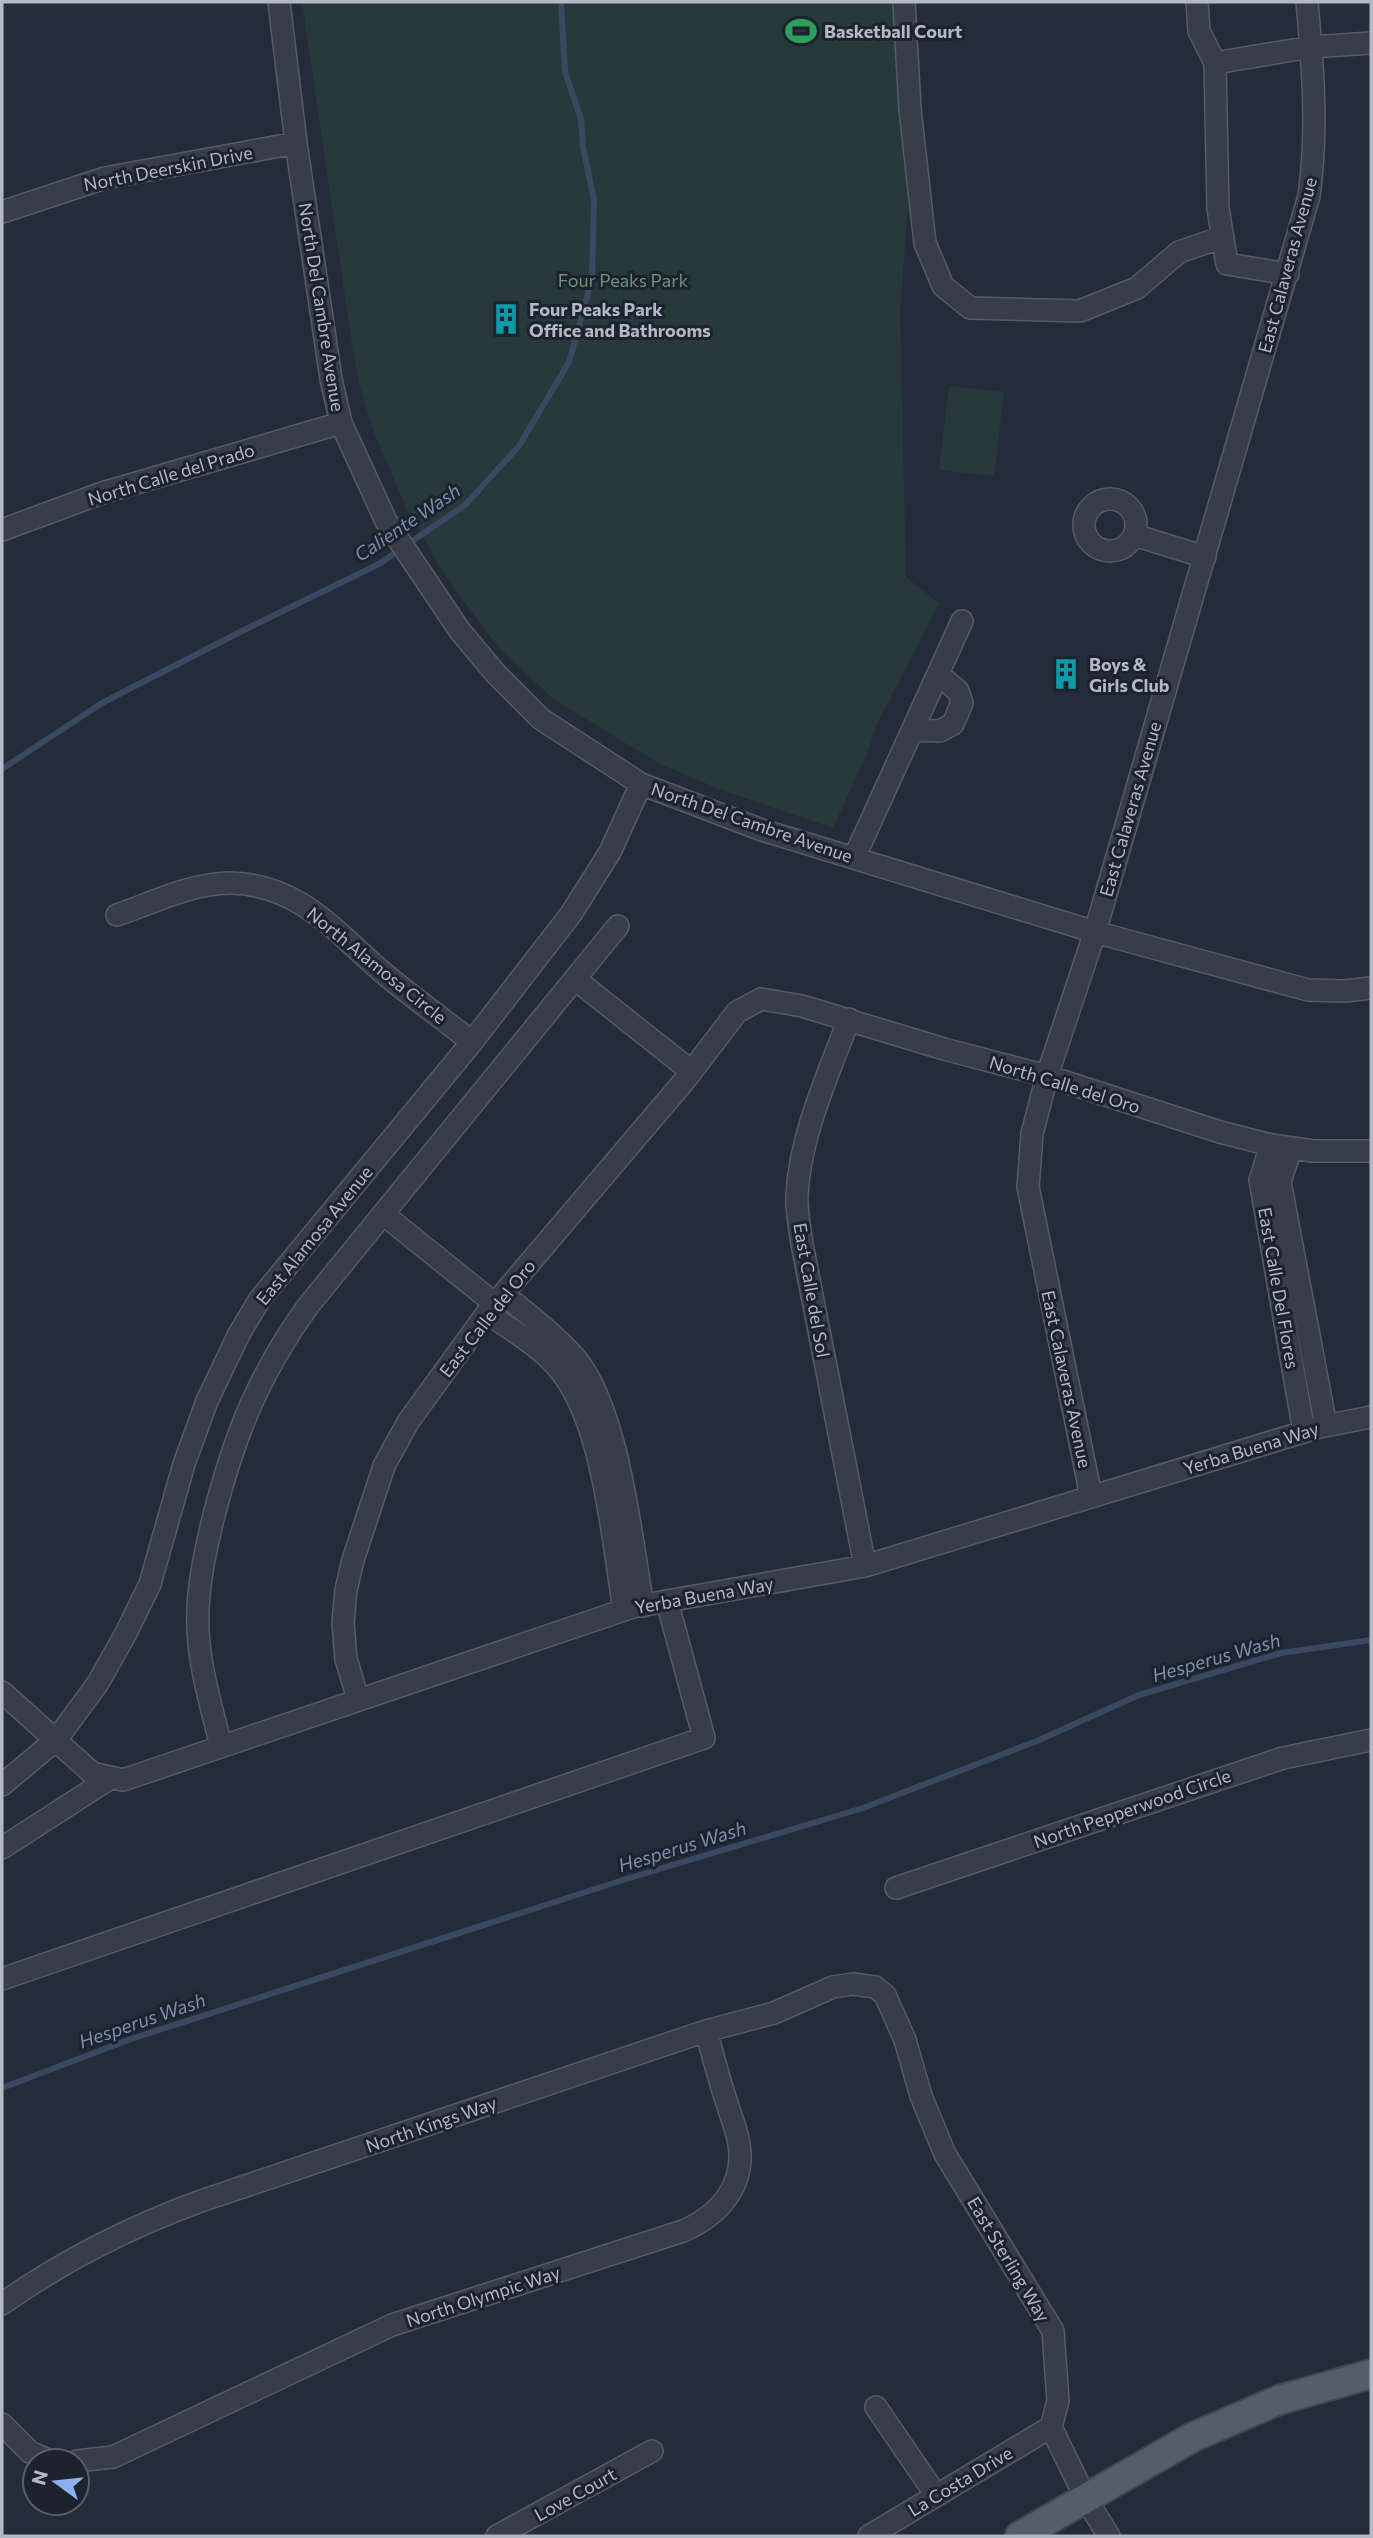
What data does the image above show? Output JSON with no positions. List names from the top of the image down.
{
  "streets": {
    "street": [
      "North Deerskin Drive",
      "East Calaveras Avenue",
      "North Del Cambre Avenue",
      "North Calle del Prado",
      "North Alamosa Circle",
      "North Calle del Oro",
      "East Alamosa Avenue",
      "East Calle Del Flores",
      "East Calle del Sol",
      "East Calle del Oro",
      "Yerba Buena Way",
      "North Pepperwood Circle",
      "North Kings Way",
      "East Sterling Way",
      "North Olympic Way",
      "La Costa Drive",
      "Love Court"
    ]
  },
  "crossings": [
    ["North Deerskin Drive", "North Del Cambre Avenue"],
    ["East Calaveras Avenue", "North Del Cambre Avenue"],
    ["East Calaveras Avenue", "North Calle del Oro"],
    ["East Calaveras Avenue", "Yerba Buena Way"],
    ["North Del Cambre Avenue", "North Calle del Prado"],
    ["North Del Cambre Avenue", "East Alamosa Avenue"],
    ["North Alamosa Circle", "East Alamosa Avenue"],
    ["North Calle del Oro", "East Calle Del Flores"],
    ["North Calle del Oro", "East Calle del Sol"],
    ["North Calle del Oro", "East Calle del Oro"],
    ["East Calle Del Flores", "Yerba Buena Way"],
    ["East Calle del Sol", "Yerba Buena Way"],
    ["East Calle del Oro", "Yerba Buena Way"],
    ["North Kings Way", "East Sterling Way"],
    ["North Kings Way", "North Olympic Way"],
    ["East Sterling Way", "La Costa Drive"]
  ],
  "water": ["Caliente Wash", "Hesperus Wash"],
  "parks": ["Four Peaks Park"],
  "places": {
    "sports": ["Basketball Court"],
    "building": ["Four Peaks Park Office and Bathrooms", "Boys & Girls Club"]
  },
  "north": "left"
}
